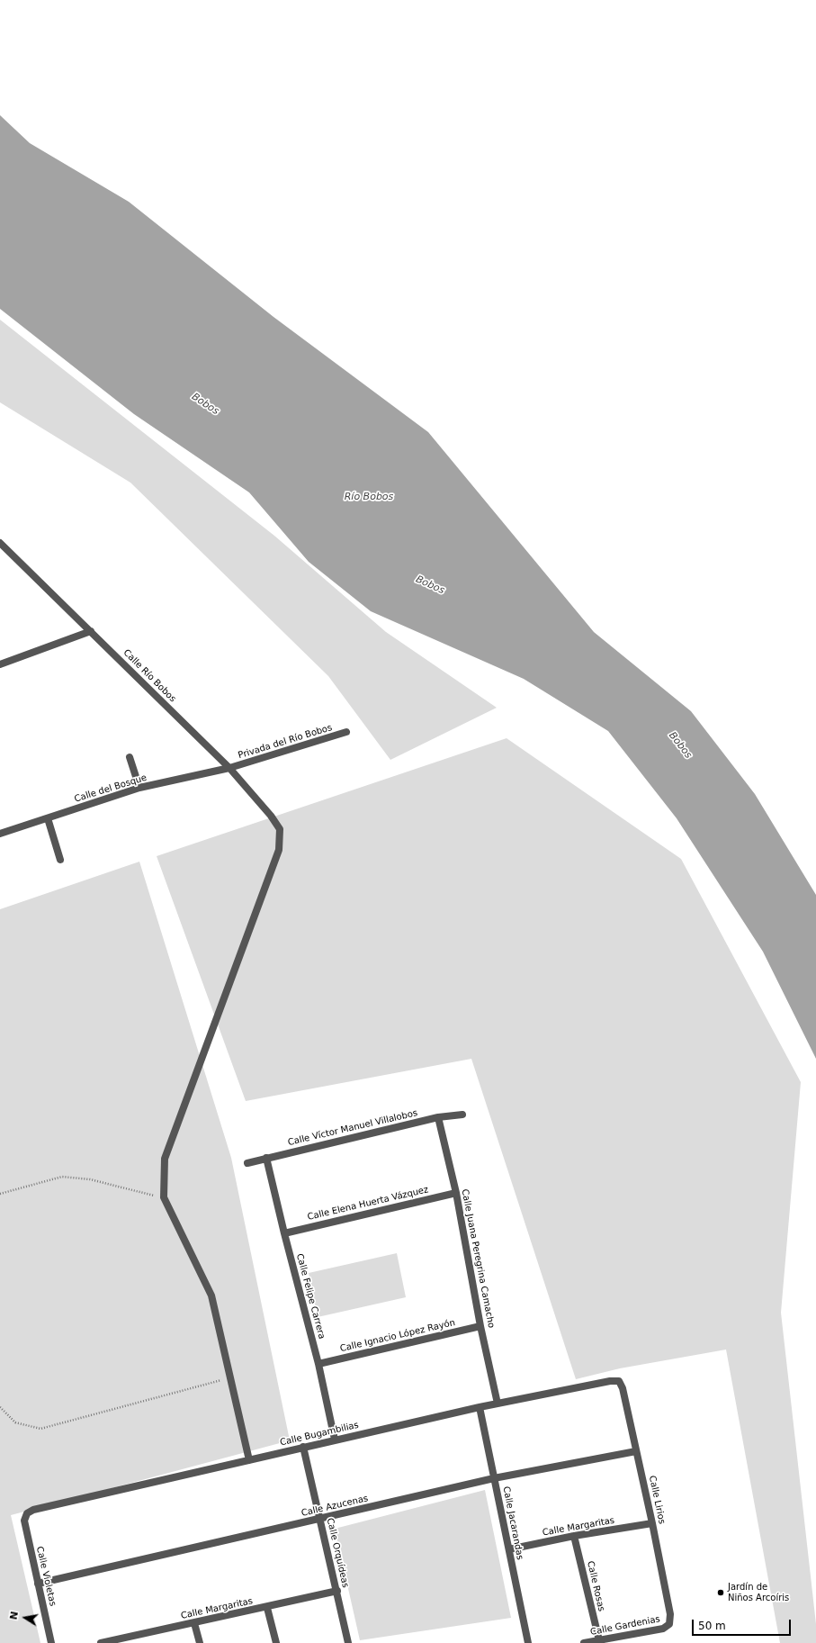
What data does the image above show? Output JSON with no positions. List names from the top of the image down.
{
  "streets": {
    "street": [
      "Calle Río Bobos",
      "Privada del Río Bobos",
      "Calle del Bosque",
      "Calle Víctor Manuel Villalobos",
      "Calle Elena Huerta Vázquez",
      "Calle Juana Peregrina Camacho",
      "Calle Felipe Carrera",
      "Calle Ignacio López Rayón",
      "Calle Bugambilias",
      "Calle Lirios",
      "Calle Azucenas",
      "Calle Jacarandas",
      "Calle Margaritas",
      "Calle Orquídeas",
      "Calle Violetas",
      "Calle Rosas",
      "Calle Gardenias"
    ]
  },
  "crossings": [
    ["Calle Río Bobos", "Privada del Río Bobos"],
    ["Calle Río Bobos", "Calle del Bosque"],
    ["Privada del Río Bobos", "Calle del Bosque"],
    ["Calle Víctor Manuel Villalobos", "Calle Juana Peregrina Camacho"],
    ["Calle Víctor Manuel Villalobos", "Calle Felipe Carrera"],
    ["Calle Elena Huerta Vázquez", "Calle Juana Peregrina Camacho"],
    ["Calle Elena Huerta Vázquez", "Calle Felipe Carrera"],
    ["Calle Juana Peregrina Camacho", "Calle Ignacio López Rayón"],
    ["Calle Juana Peregrina Camacho", "Calle Bugambilias"],
    ["Calle Felipe Carrera", "Calle Ignacio López Rayón"],
    ["Calle Felipe Carrera", "Calle Bugambilias"],
    ["Calle Bugambilias", "Calle Lirios"],
    ["Calle Bugambilias", "Calle Jacarandas"],
    ["Calle Bugambilias", "Calle Orquídeas"],
    ["Calle Bugambilias", "Calle Violetas"],
    ["Calle Lirios", "Calle Azucenas"],
    ["Calle Lirios", "Calle Margaritas"],
    ["Calle Lirios", "Calle Gardenias"],
    ["Calle Azucenas", "Calle Jacarandas"],
    ["Calle Azucenas", "Calle Orquídeas"],
    ["Calle Azucenas", "Calle Violetas"],
    ["Calle Jacarandas", "Calle Margaritas"],
    ["Calle Margaritas", "Calle Orquídeas"],
    ["Calle Margaritas", "Calle Rosas"],
    ["Calle Rosas", "Calle Gardenias"]
  ],
  "water": ["Bobos", "Río Bobos"],
  "places": ["Jardín de Niños Arcoíris"],
  "scale_bar": "50 m",
  "north": "left"
}
